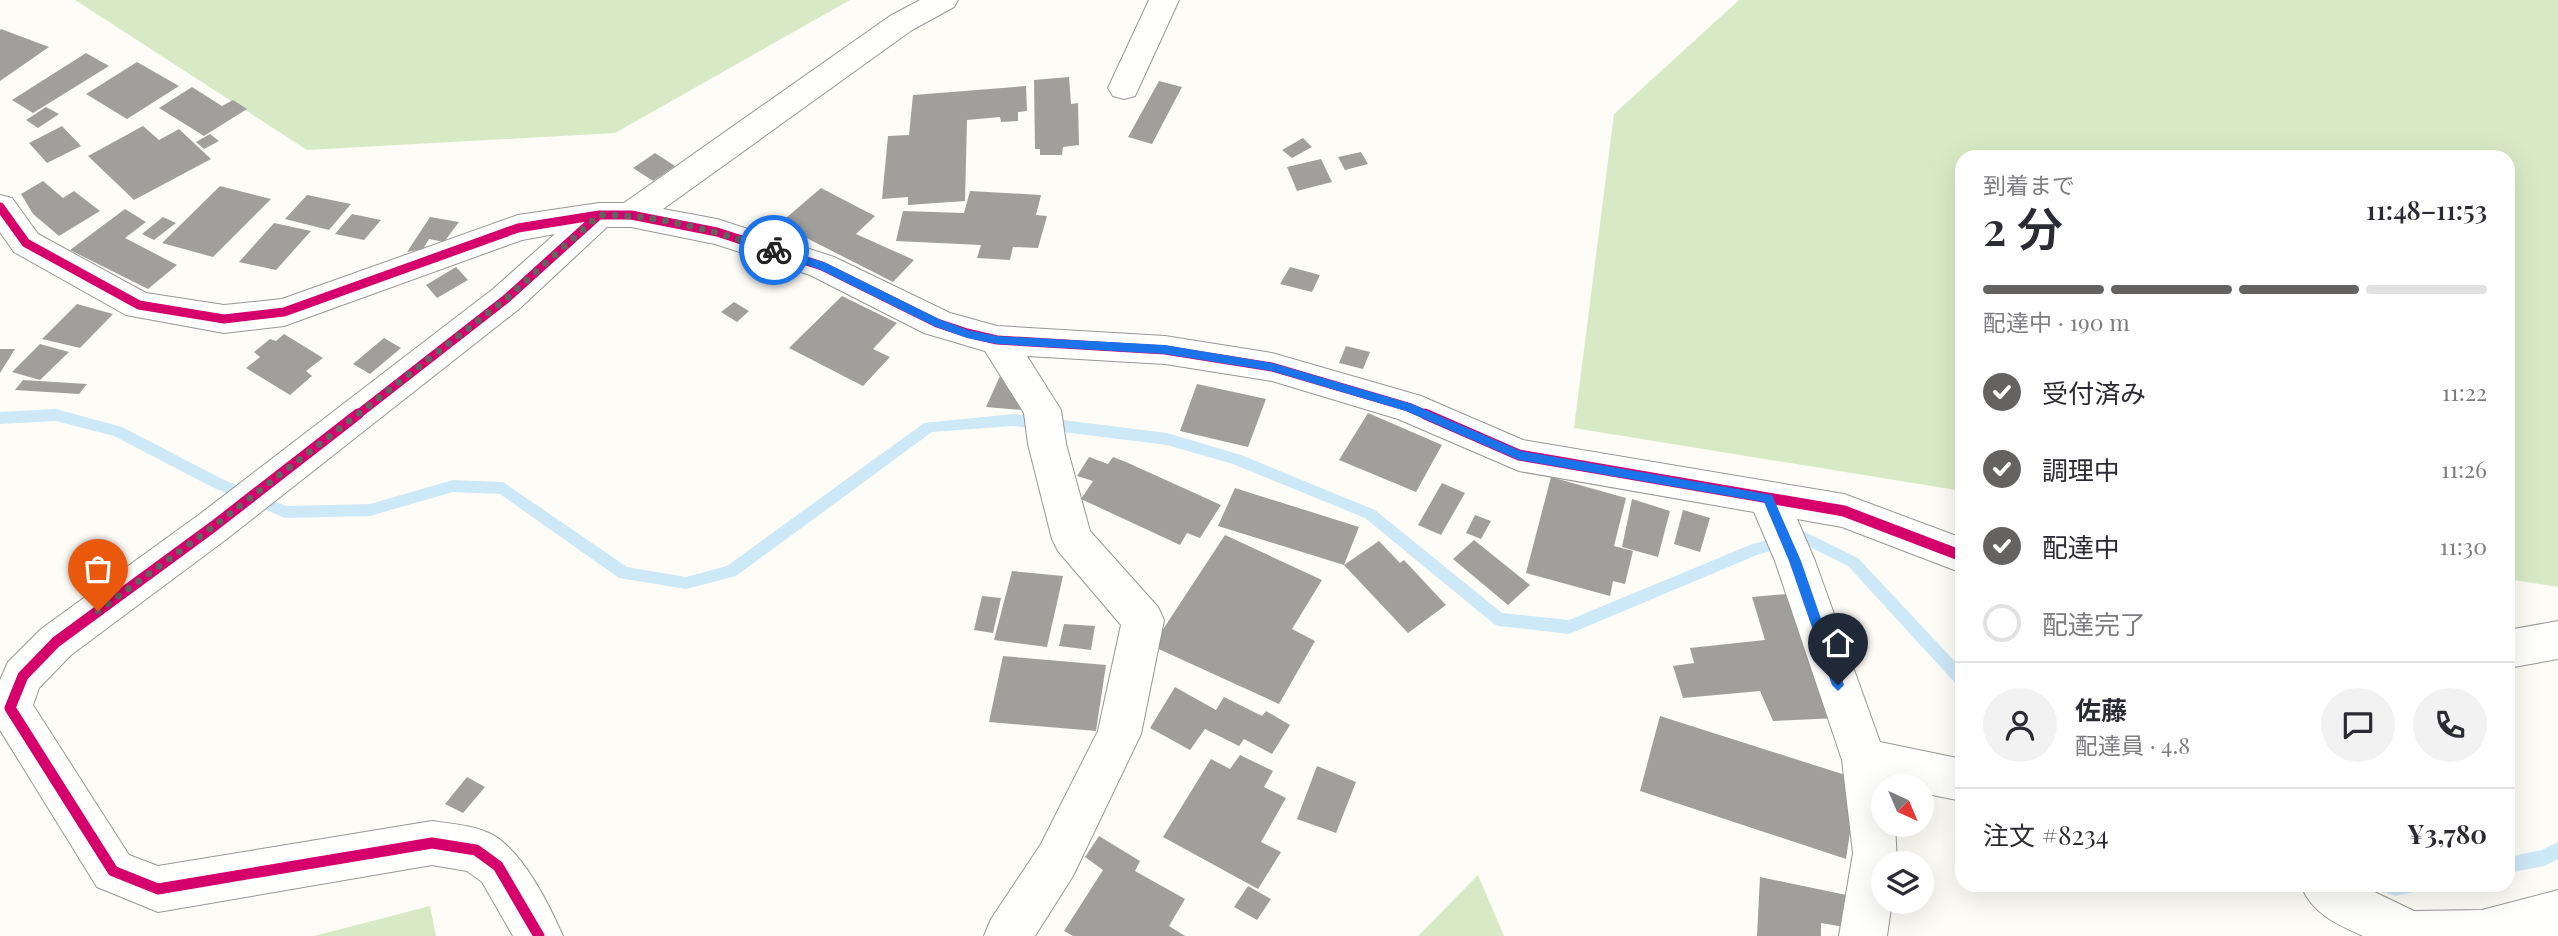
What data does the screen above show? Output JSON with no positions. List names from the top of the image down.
{
  "north": "bottom right",
  "page": {
    "heading": ["2 分", "到着まで", "11:48–11:53"],
    "panel": [
      "佐藤",
      "配達員 · 4.8",
      "注文 #8234",
      "¥3,780"
    ],
    "bar": "配達中 · 190 m",
    "list": [
      ["受付済み", "11:22"],
      ["調理中", "11:26"],
      ["配達中", "11:30"],
      "配達完了"
    ]
  }
}
